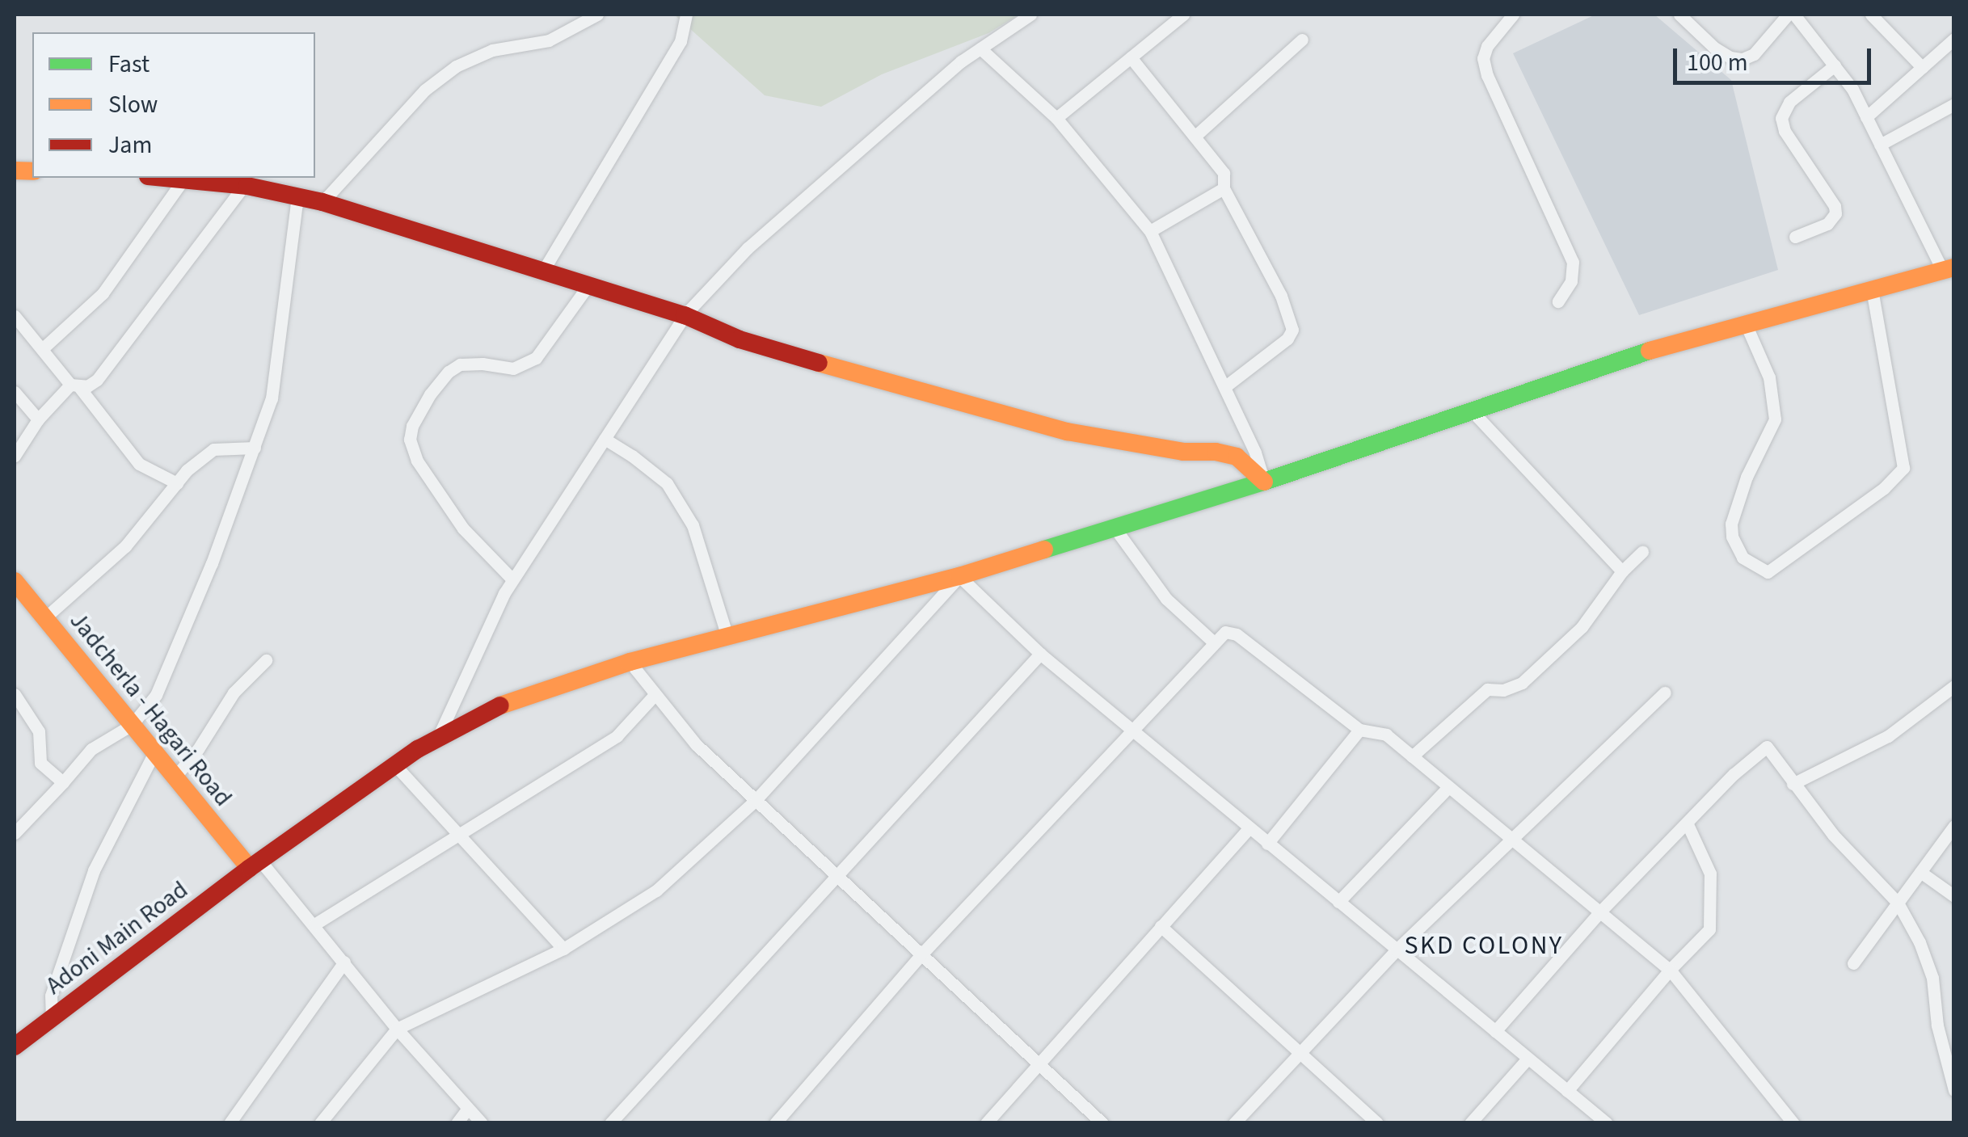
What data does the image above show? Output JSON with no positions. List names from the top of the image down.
{
  "streets": {
    "main road": ["Jadcherla - Hagari Road", "Adoni Main Road"]
  },
  "crossings": [
    ["Jadcherla - Hagari Road", "Adoni Main Road"]
  ],
  "districts": ["SKD COLONY"],
  "legend": ["Fast", "Slow", "Jam"],
  "scale_bar": "100 m"
}
